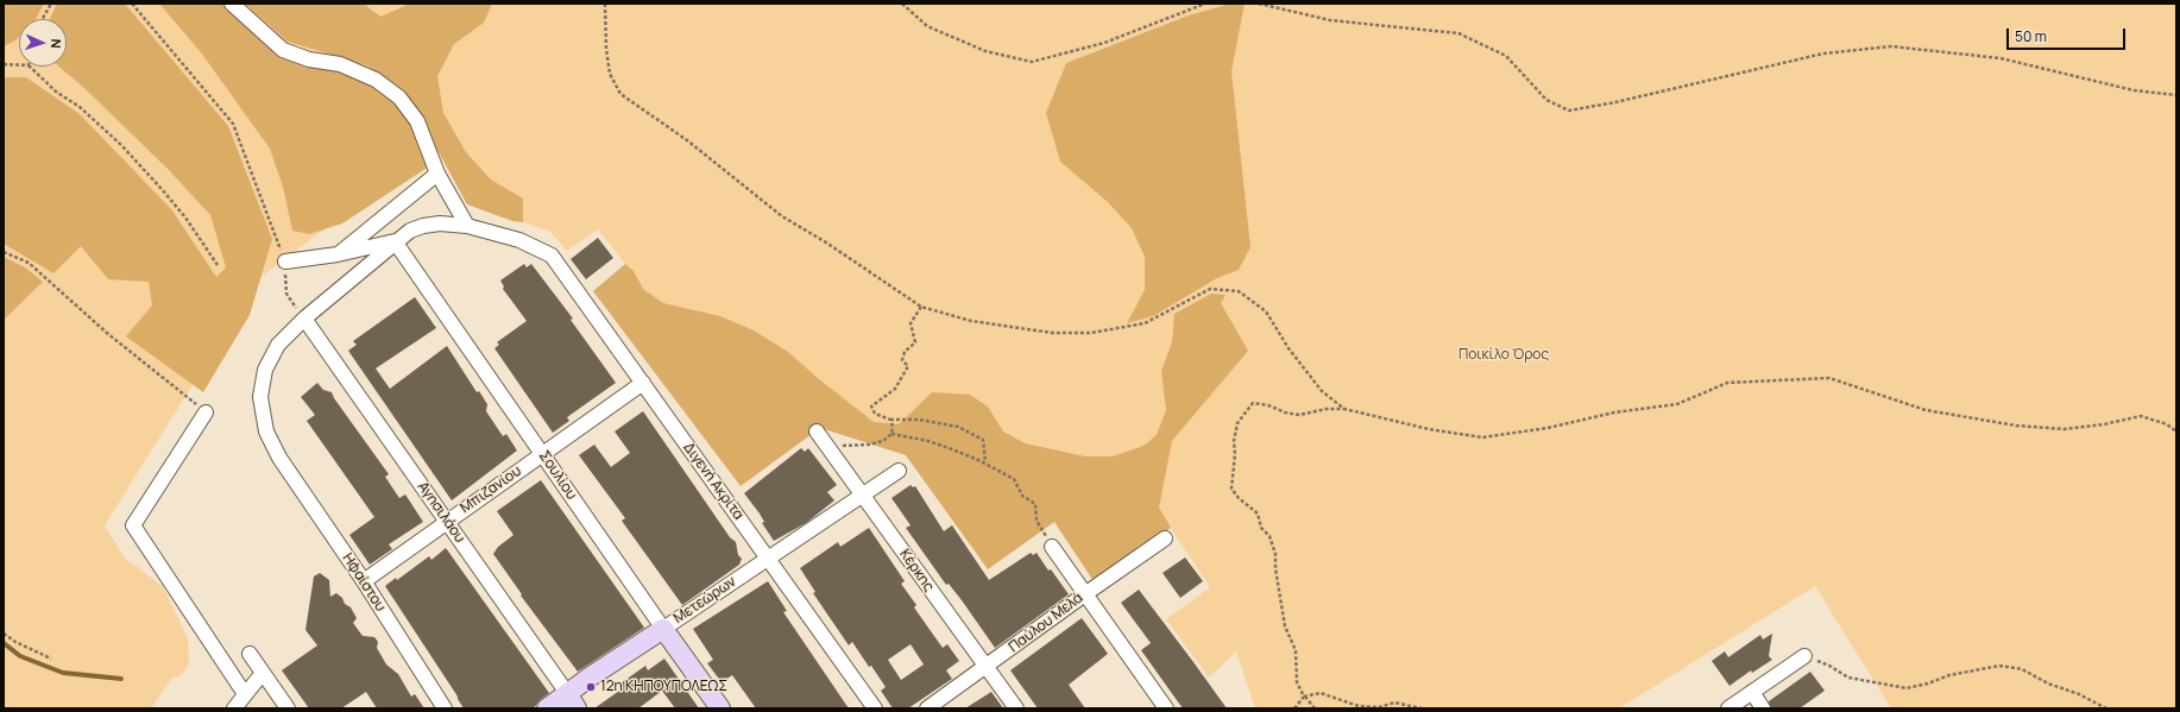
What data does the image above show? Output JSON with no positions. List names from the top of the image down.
{
  "streets": {
    "street": [
      "Σουλίου",
      "Διγενή Ακρίτα",
      "Μπιζανίου",
      "Αγησιλάου",
      "Κέρκης",
      "Ηφαίστου",
      "Μετεώρων",
      "Παύλου Μελά"
    ]
  },
  "crossings": [
    ["Σουλίου", "Μπιζανίου"],
    ["Σουλίου", "Ηφαίστου"],
    ["Σουλίου", "Μετεώρων"],
    ["Διγενή Ακρίτα", "Μπιζανίου"],
    ["Διγενή Ακρίτα", "Μετεώρων"],
    ["Μπιζανίου", "Αγησιλάου"],
    ["Μπιζανίου", "Ηφαίστου"],
    ["Αγησιλάου", "Ηφαίστου"],
    ["Αγησιλάου", "Μετεώρων"],
    ["Κέρκης", "Μετεώρων"],
    ["Κέρκης", "Παύλου Μελά"]
  ],
  "parks": ["Ποικίλο Όρος"],
  "places": ["12η ΚΗΠΟΥΠΟΛΕΩΣ"],
  "scale_bar": "50 m",
  "north": "right"
}
